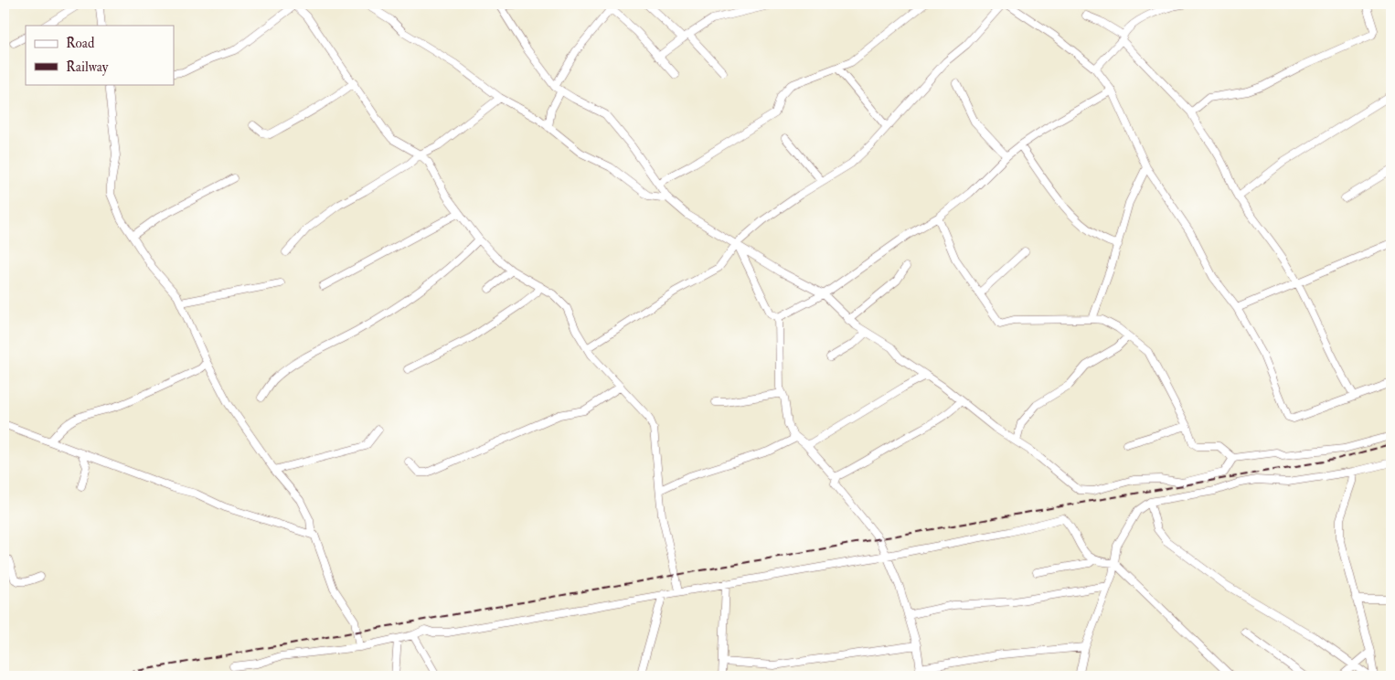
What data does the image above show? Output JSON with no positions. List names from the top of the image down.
{
  "legend": ["Road", "Railway"]
}
